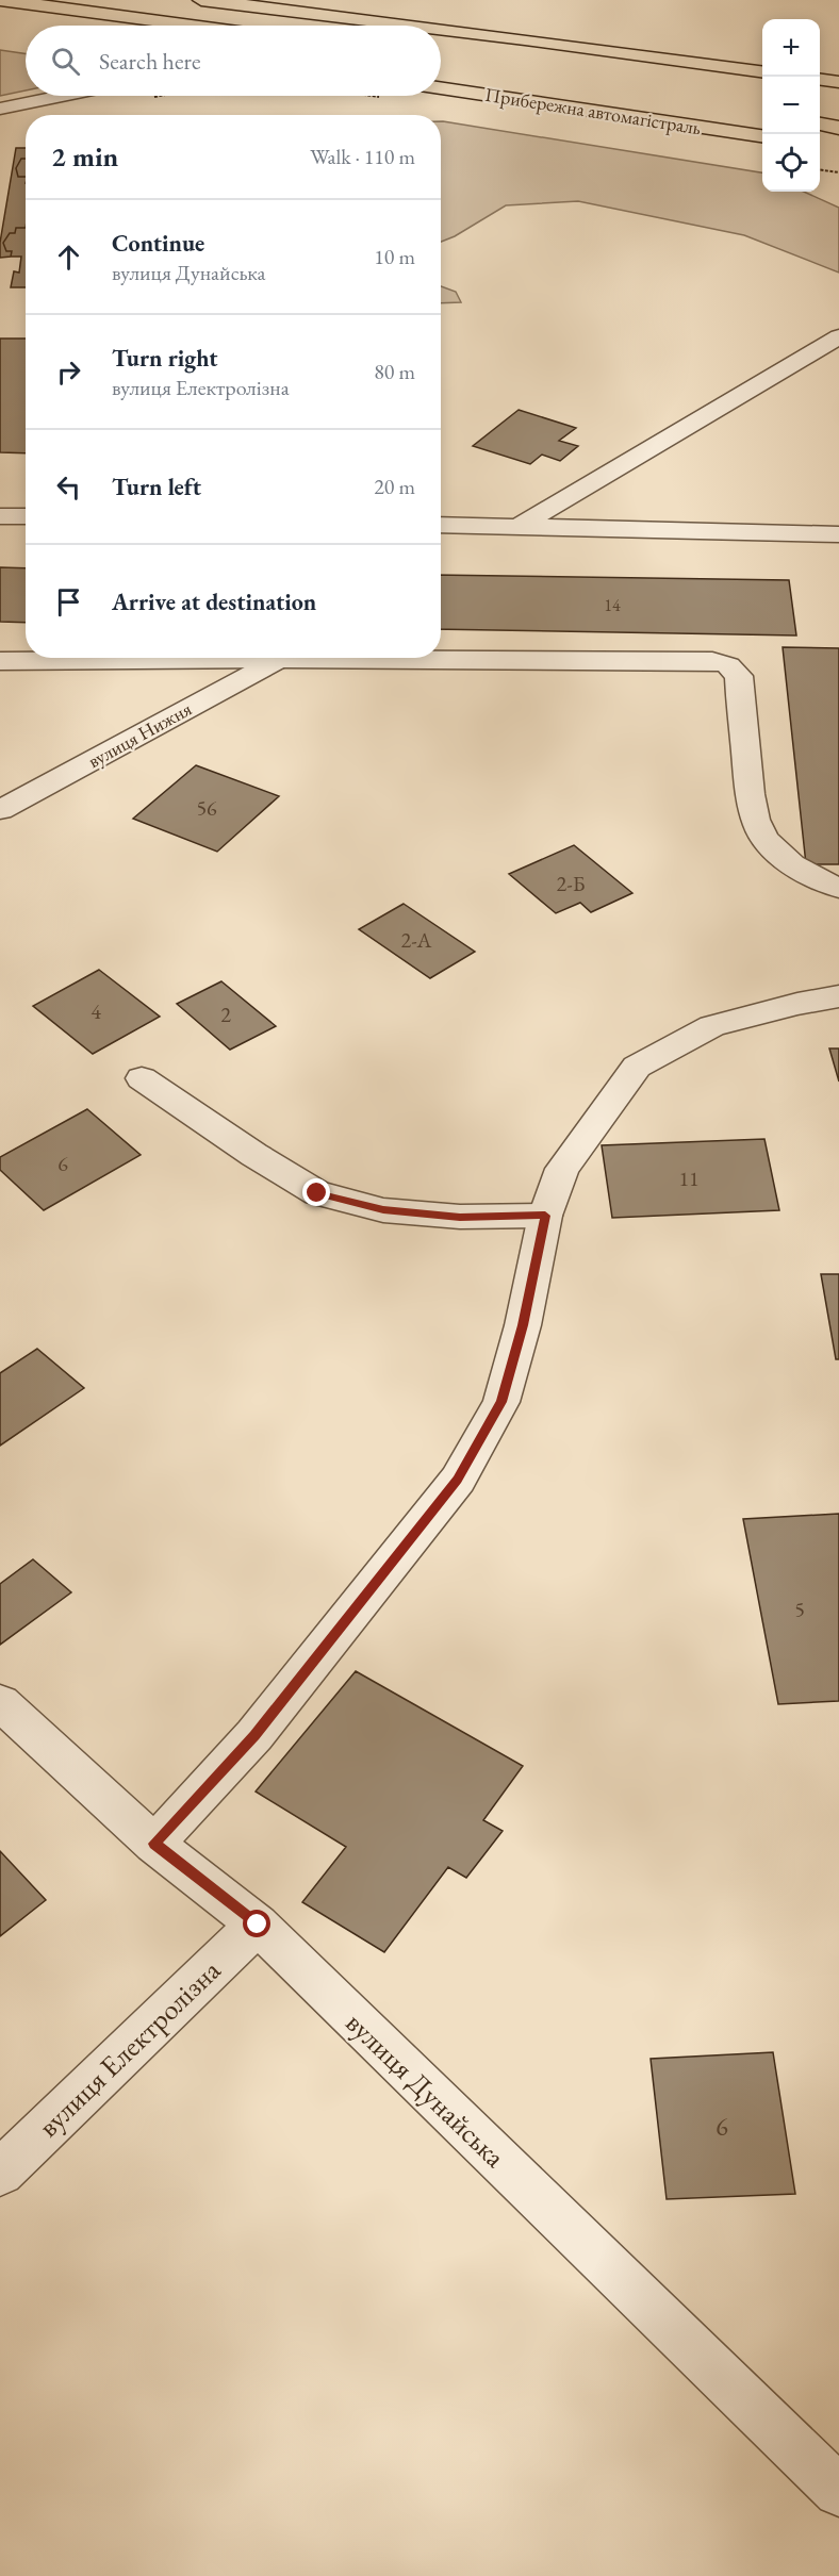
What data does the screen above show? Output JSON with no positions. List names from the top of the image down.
{
  "streets": {
    "main road": ["Прибережна автомагістраль"],
    "street": ["вулиця Нижня", "вулиця Електролізна", "вулиця Дунайська"]
  },
  "crossings": [
    ["вулиця Електролізна", "вулиця Дунайська"]
  ],
  "house_numbers": [
    "14",
    "56",
    "2-Б",
    "2-А",
    "4",
    "2",
    "6",
    "11",
    "5",
    "6"
  ],
  "page": {
    "map_buttons": ["+", "−"],
    "search": "Search here",
    "heading": ["2 min", "Walk · 110 m"],
    "list": [
      ["Continue", "вулиця Дунайська", "10 m"],
      ["Turn right", "вулиця Електролізна", "80 m"],
      ["Turn left", "20 m"],
      "Arrive at destination"
    ]
  }
}
